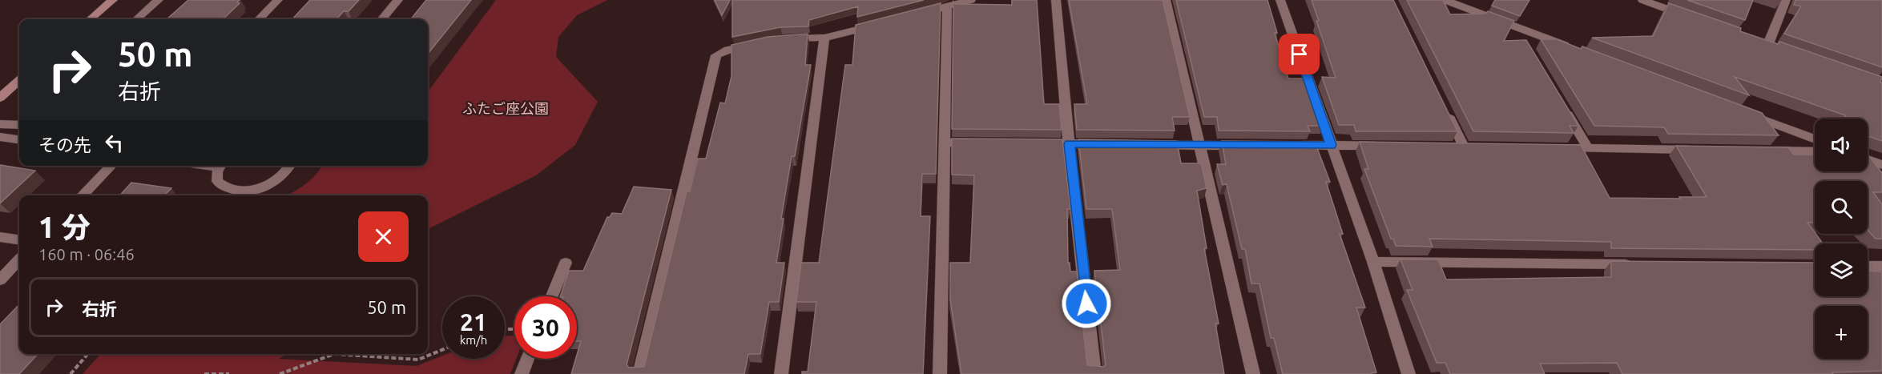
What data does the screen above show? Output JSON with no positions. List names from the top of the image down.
{
  "parks": ["ふたご座公園"],
  "page": {
    "turn": ["50 m", "右折"],
    "map_buttons": "+",
    "then": "その先",
    "heading": ["1 分", "160 m · 06:46"],
    "list": [
      {
        "name": "右折",
        "value": "50 m"
      }
    ],
    "speed": "21 km/h",
    "limit": "30"
  }
}
